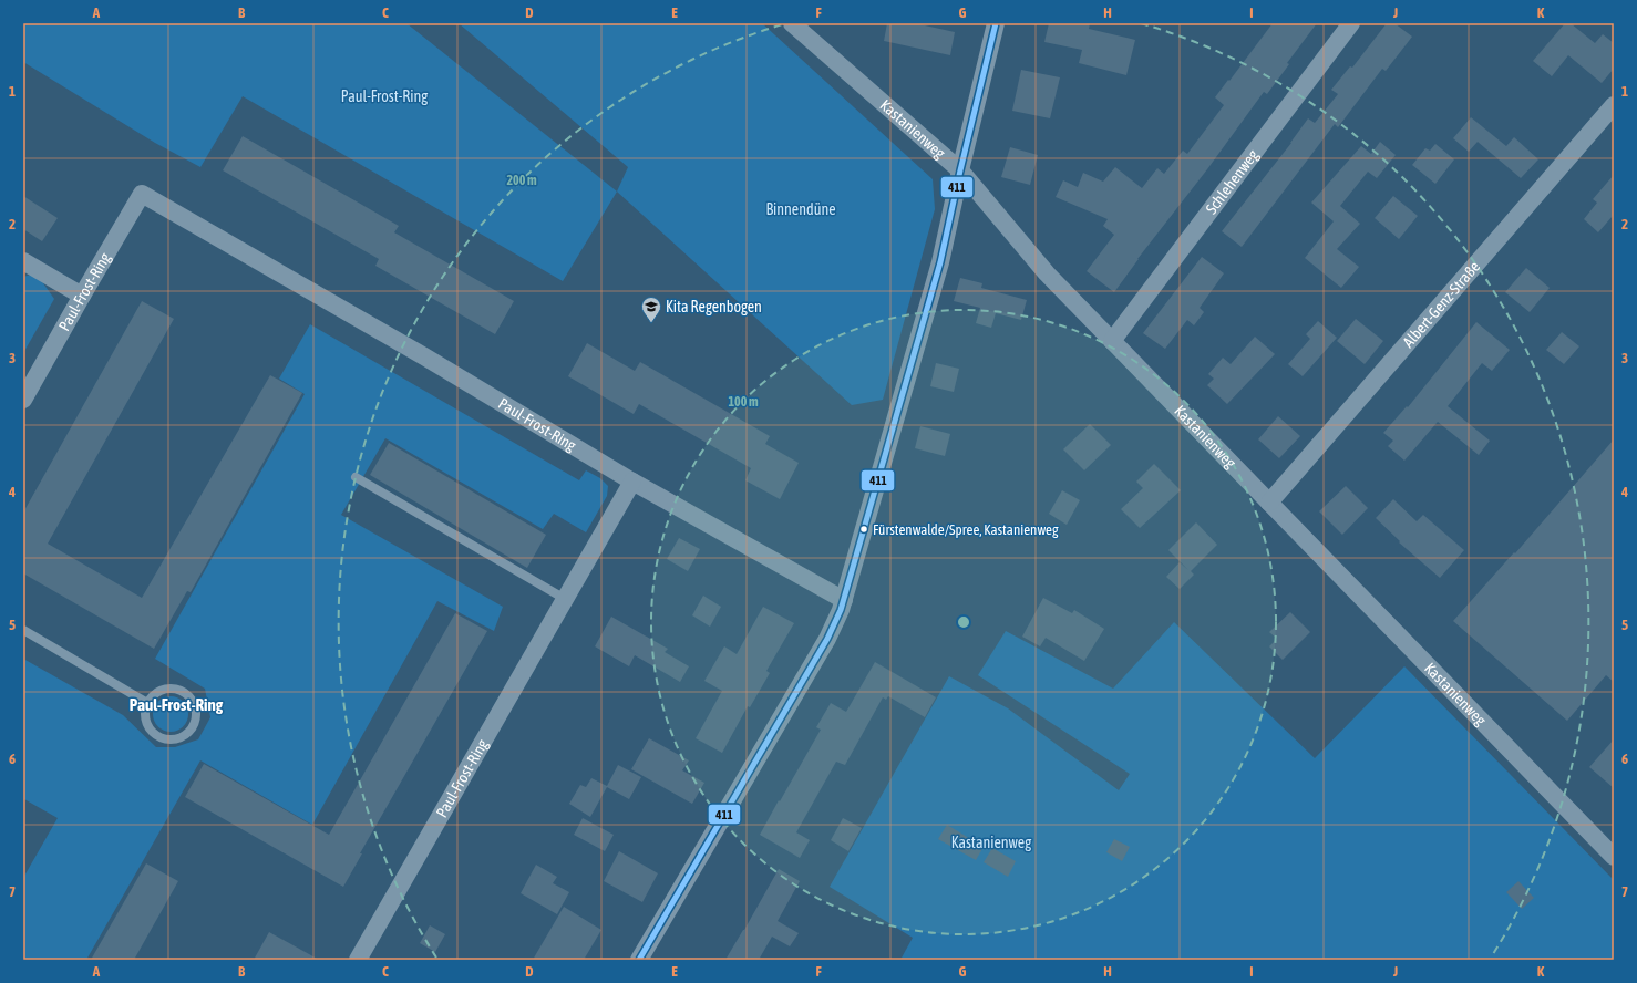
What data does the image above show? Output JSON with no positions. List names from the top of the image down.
{
  "streets": {
    "street": [
      "Kastanienweg",
      "Schlehenweg",
      "Paul-Frost-Ring",
      "Albert-Genz-Straße"
    ]
  },
  "crossings": [
    ["Kastanienweg", "Schlehenweg"],
    ["Kastanienweg", "Albert-Genz-Straße"]
  ],
  "districts": ["Paul-Frost-Ring"],
  "parks": ["Paul-Frost-Ring", "Binnendüne", "Kastanienweg"],
  "places": {
    "school or university": ["Kita Regenbogen"],
    "other": ["Fürstenwalde/Spree, Kastanienweg"]
  },
  "lines": ["transit line 411"],
  "grid": {
    "columns": [
      "A",
      "B",
      "C",
      "D",
      "E",
      "F",
      "G",
      "H",
      "I",
      "J",
      "K"
    ],
    "rows": [
      "1",
      "2",
      "3",
      "4",
      "5",
      "6",
      "7"
    ]
  },
  "rings": ["200 m", "100 m"]
}
